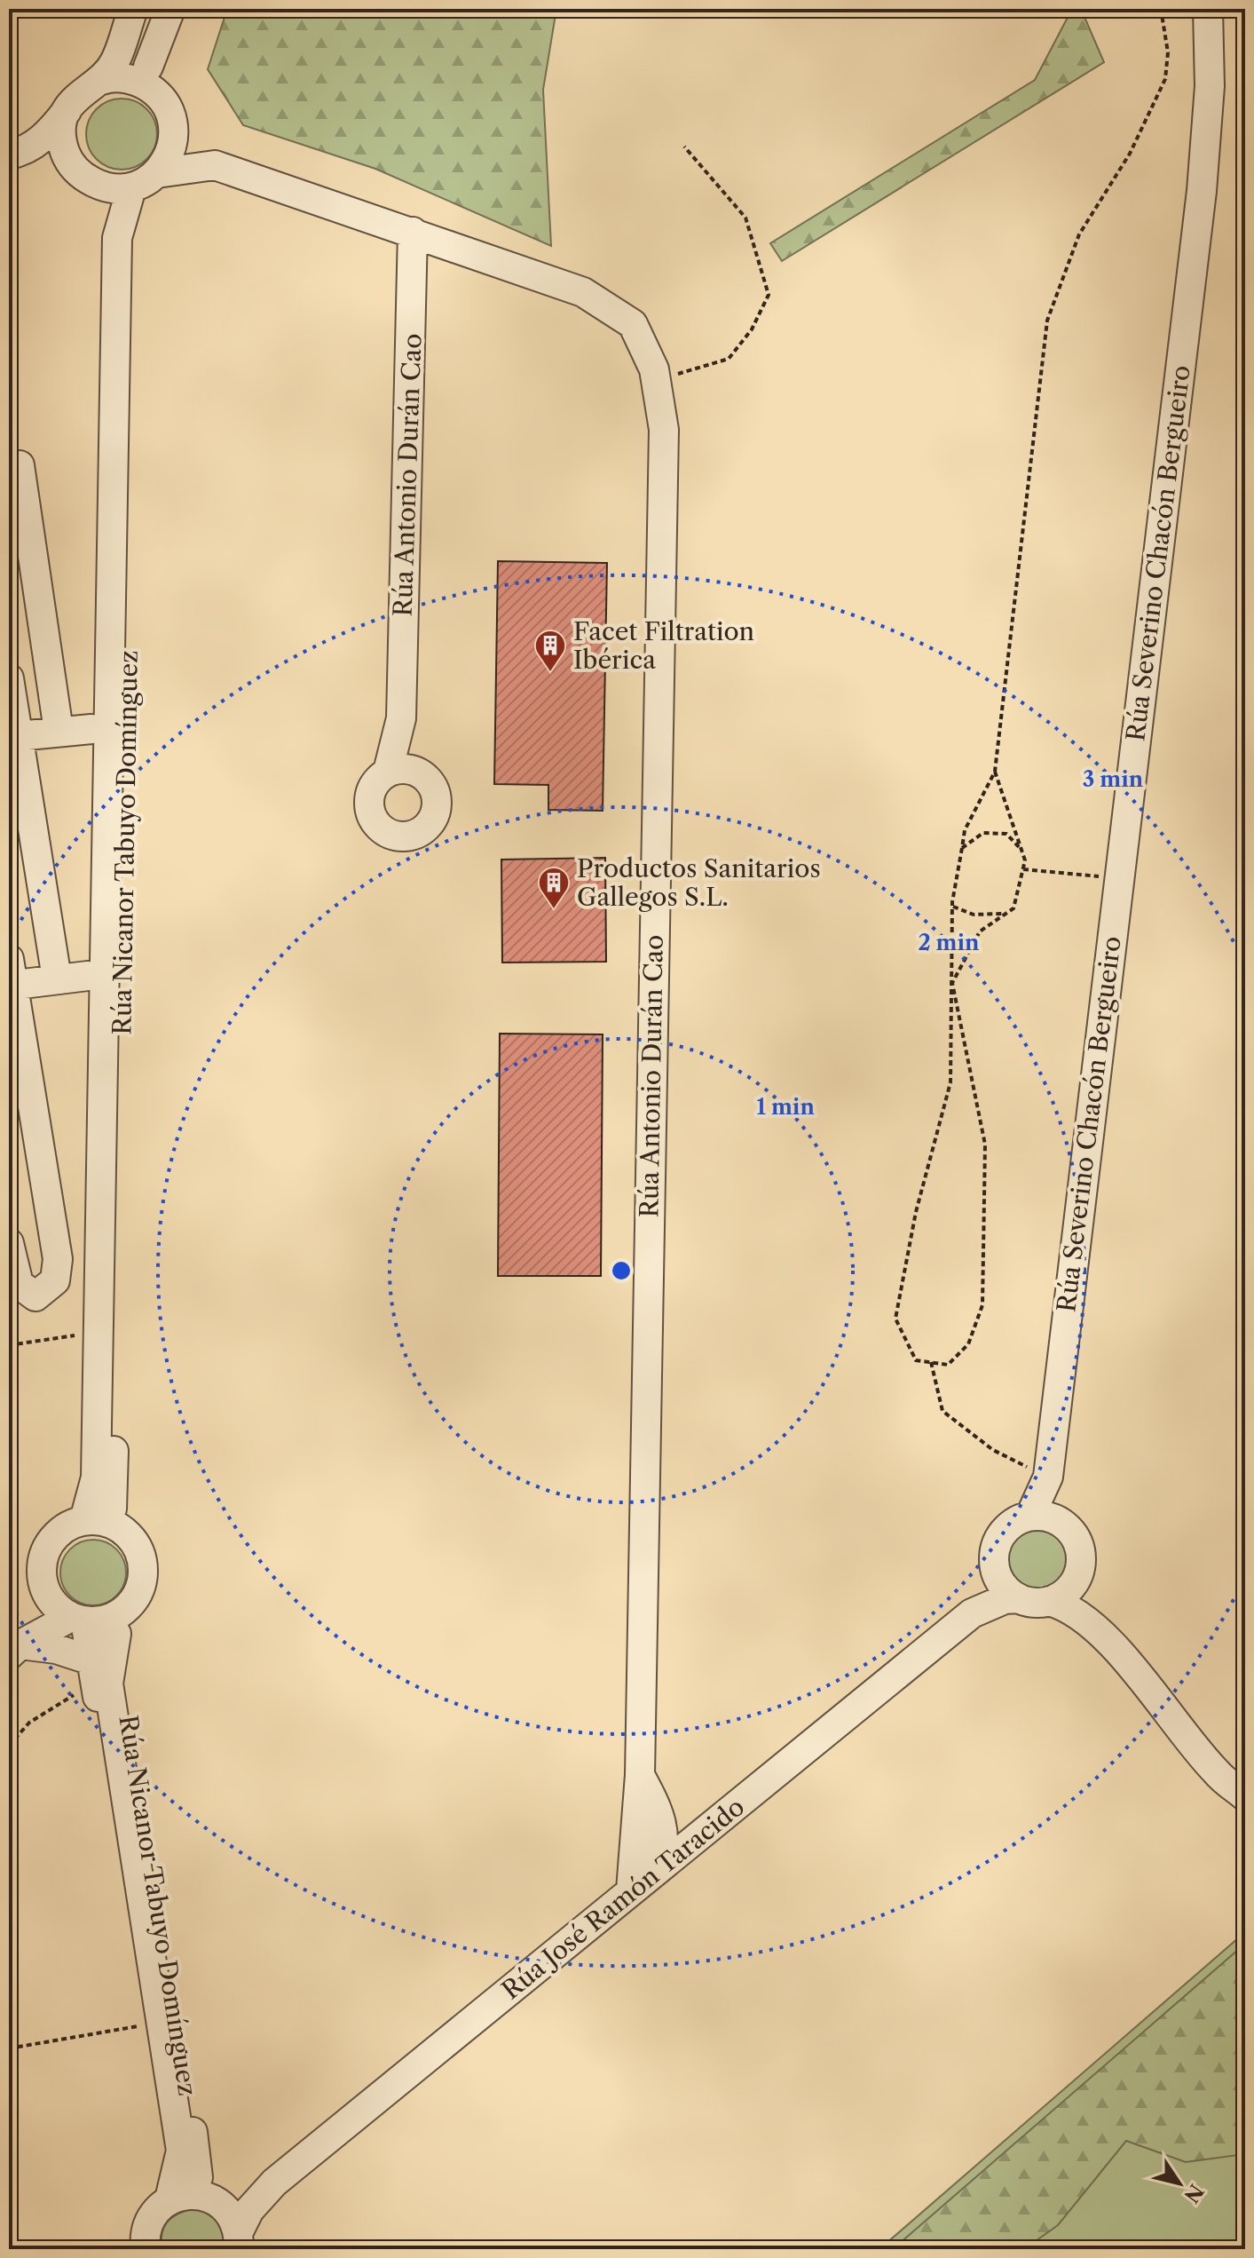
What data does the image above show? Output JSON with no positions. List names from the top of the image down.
{
  "streets": {
    "street": [
      "Rúa Antonio Durán Cao",
      "Rúa Severino Chacón Bergueiro",
      "Rúa Nicanor Tabuyo Domínguez",
      "Rúa José Ramón Taracido"
    ]
  },
  "crossings": [
    ["Rúa Antonio Durán Cao", "Rúa Nicanor Tabuyo Domínguez"],
    ["Rúa Antonio Durán Cao", "Rúa José Ramón Taracido"],
    ["Rúa Severino Chacón Bergueiro", "Rúa José Ramón Taracido"],
    ["Rúa Nicanor Tabuyo Domínguez", "Rúa José Ramón Taracido"]
  ],
  "places": {
    "building": ["Facet Filtration Ibérica", "Productos Sanitarios Gallegos S.L."]
  },
  "north": "bottom right",
  "rings": ["3 min", "2 min", "1 min"]
}
